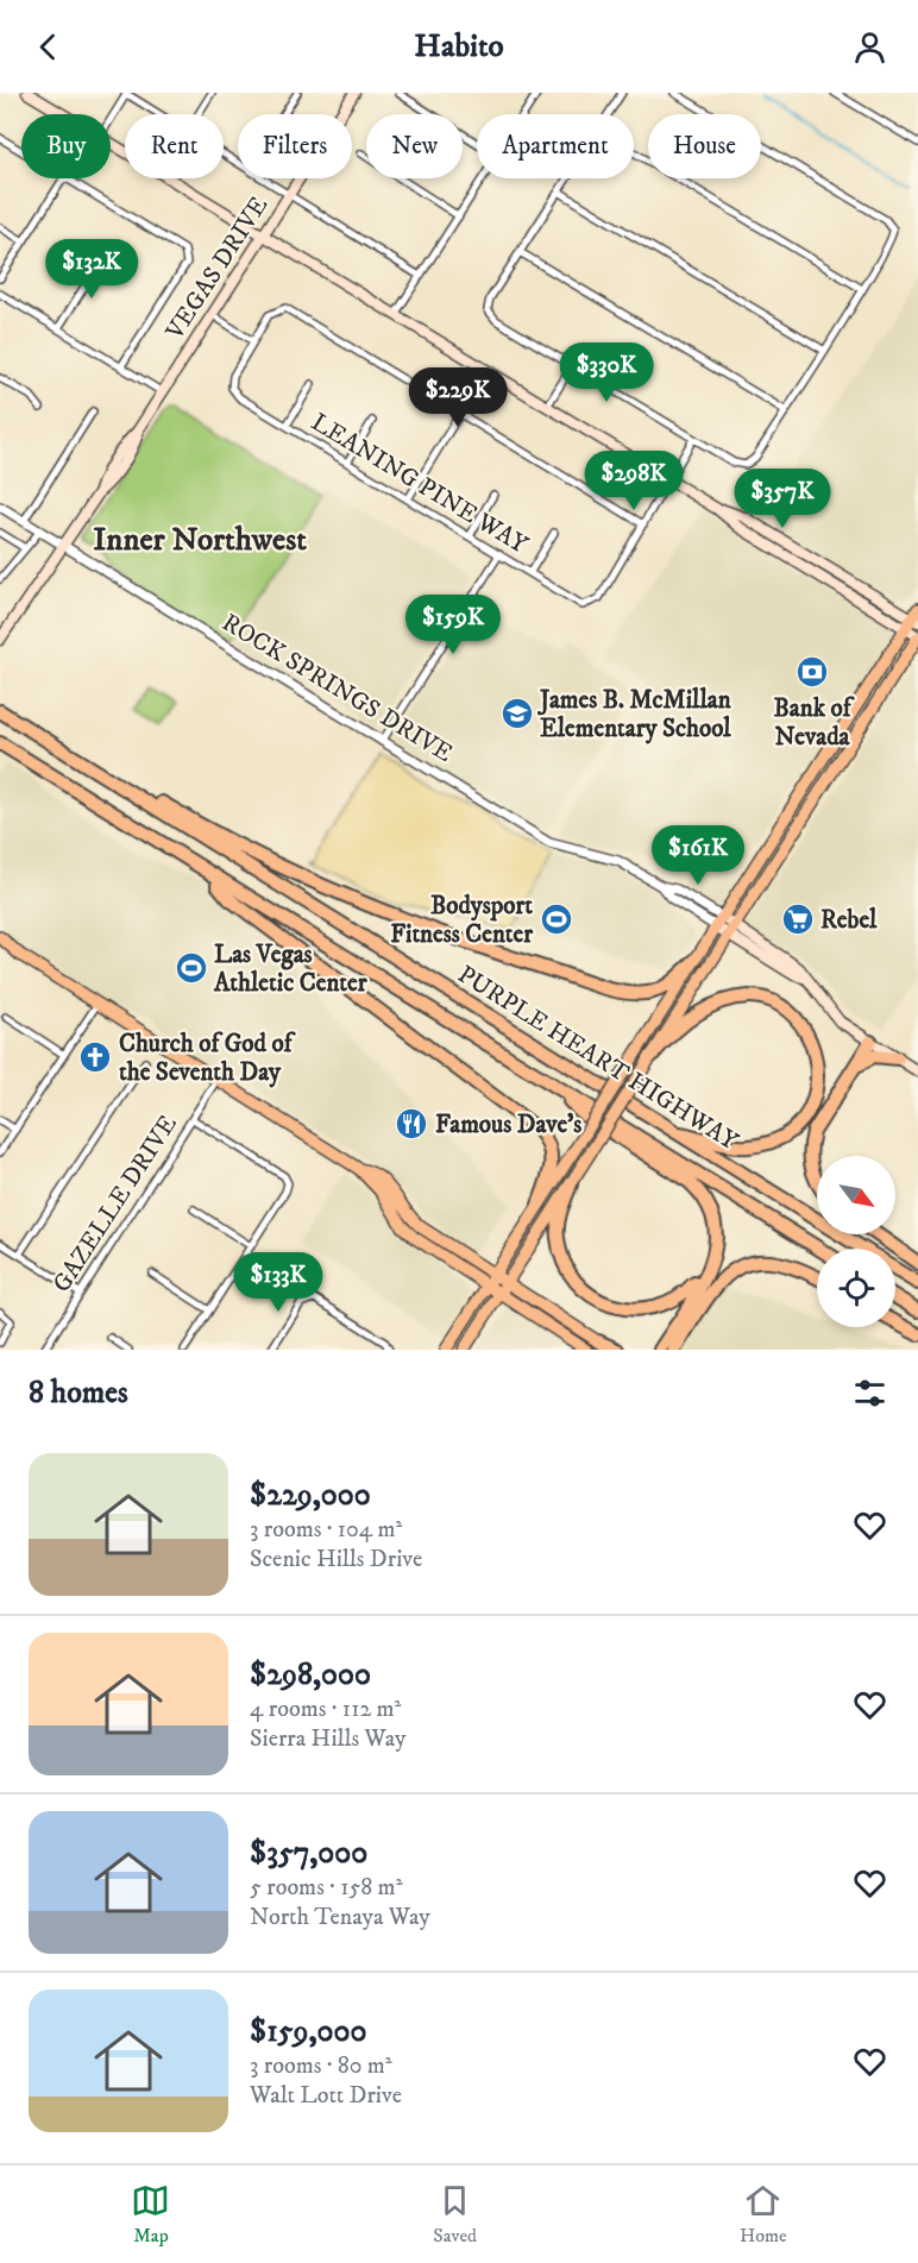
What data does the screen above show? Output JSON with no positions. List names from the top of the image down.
{
  "streets": {
    "highway": ["PURPLE HEART HIGHWAY"],
    "main road": ["VEGAS DRIVE", "ROCK SPRINGS DRIVE"],
    "street": ["LEANING PINE WAY", "GAZELLE DRIVE"]
  },
  "crossings": [
    ["VEGAS DRIVE", "ROCK SPRINGS DRIVE"]
  ],
  "districts": ["Inner Northwest"],
  "places": {
    "bank": ["Bank of Nevada"],
    "school or university": ["James B. McMillan Elementary School"],
    "sports": ["Bodysport Fitness Center", "Las Vegas Athletic Center"],
    "supermarket": ["Rebel"],
    "church": ["Church of God of the Seventh Day"],
    "restaurant": ["Famous Dave's"]
  },
  "north": "bottom right",
  "page": {
    "header": "Habito",
    "chip": [
      "Buy",
      "Rent",
      "Filters",
      "New",
      "Apartment",
      "House"
    ],
    "price": [
      "$132K",
      "$330K",
      "$229K",
      "$298K",
      "$357K",
      "$159K",
      "$161K",
      "$133K"
    ],
    "heading": "8 homes",
    "list": [
      {
        "name": "$229,000",
        "note": "3 rooms · 104 m² · Scenic Hills Drive"
      },
      {
        "name": "$298,000",
        "note": "4 rooms · 112 m² · Sierra Hills Way"
      },
      {
        "name": "$357,000",
        "note": "5 rooms · 158 m² · North Tenaya Way"
      },
      {
        "name": "$159,000",
        "note": "3 rooms · 80 m² · Walt Lott Drive"
      }
    ],
    "tabs": ["Map", "Saved", "Home"]
  }
}
